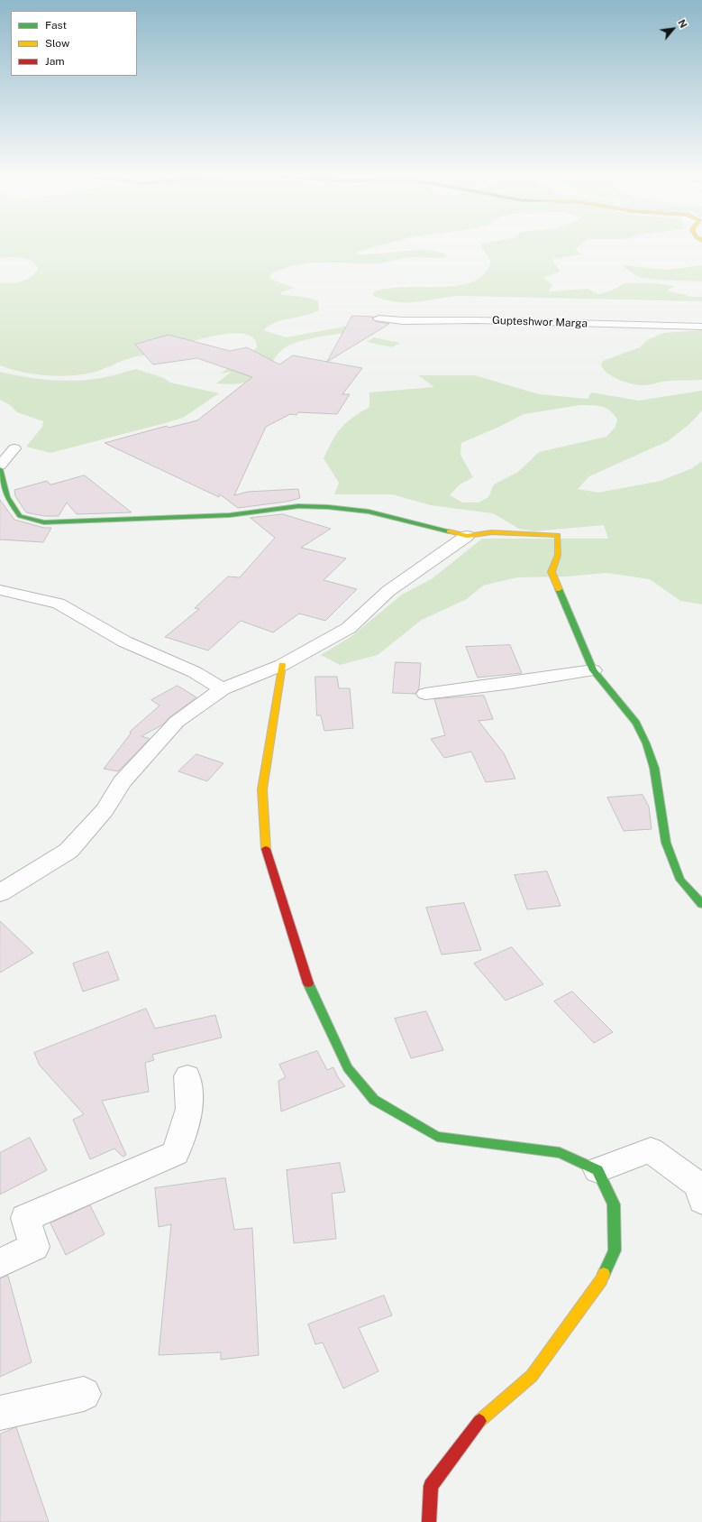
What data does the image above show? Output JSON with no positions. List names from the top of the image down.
{
  "streets": {
    "street": ["Gupteshwor Marga"]
  },
  "legend": ["Fast", "Slow", "Jam"],
  "north": "top right"
}
